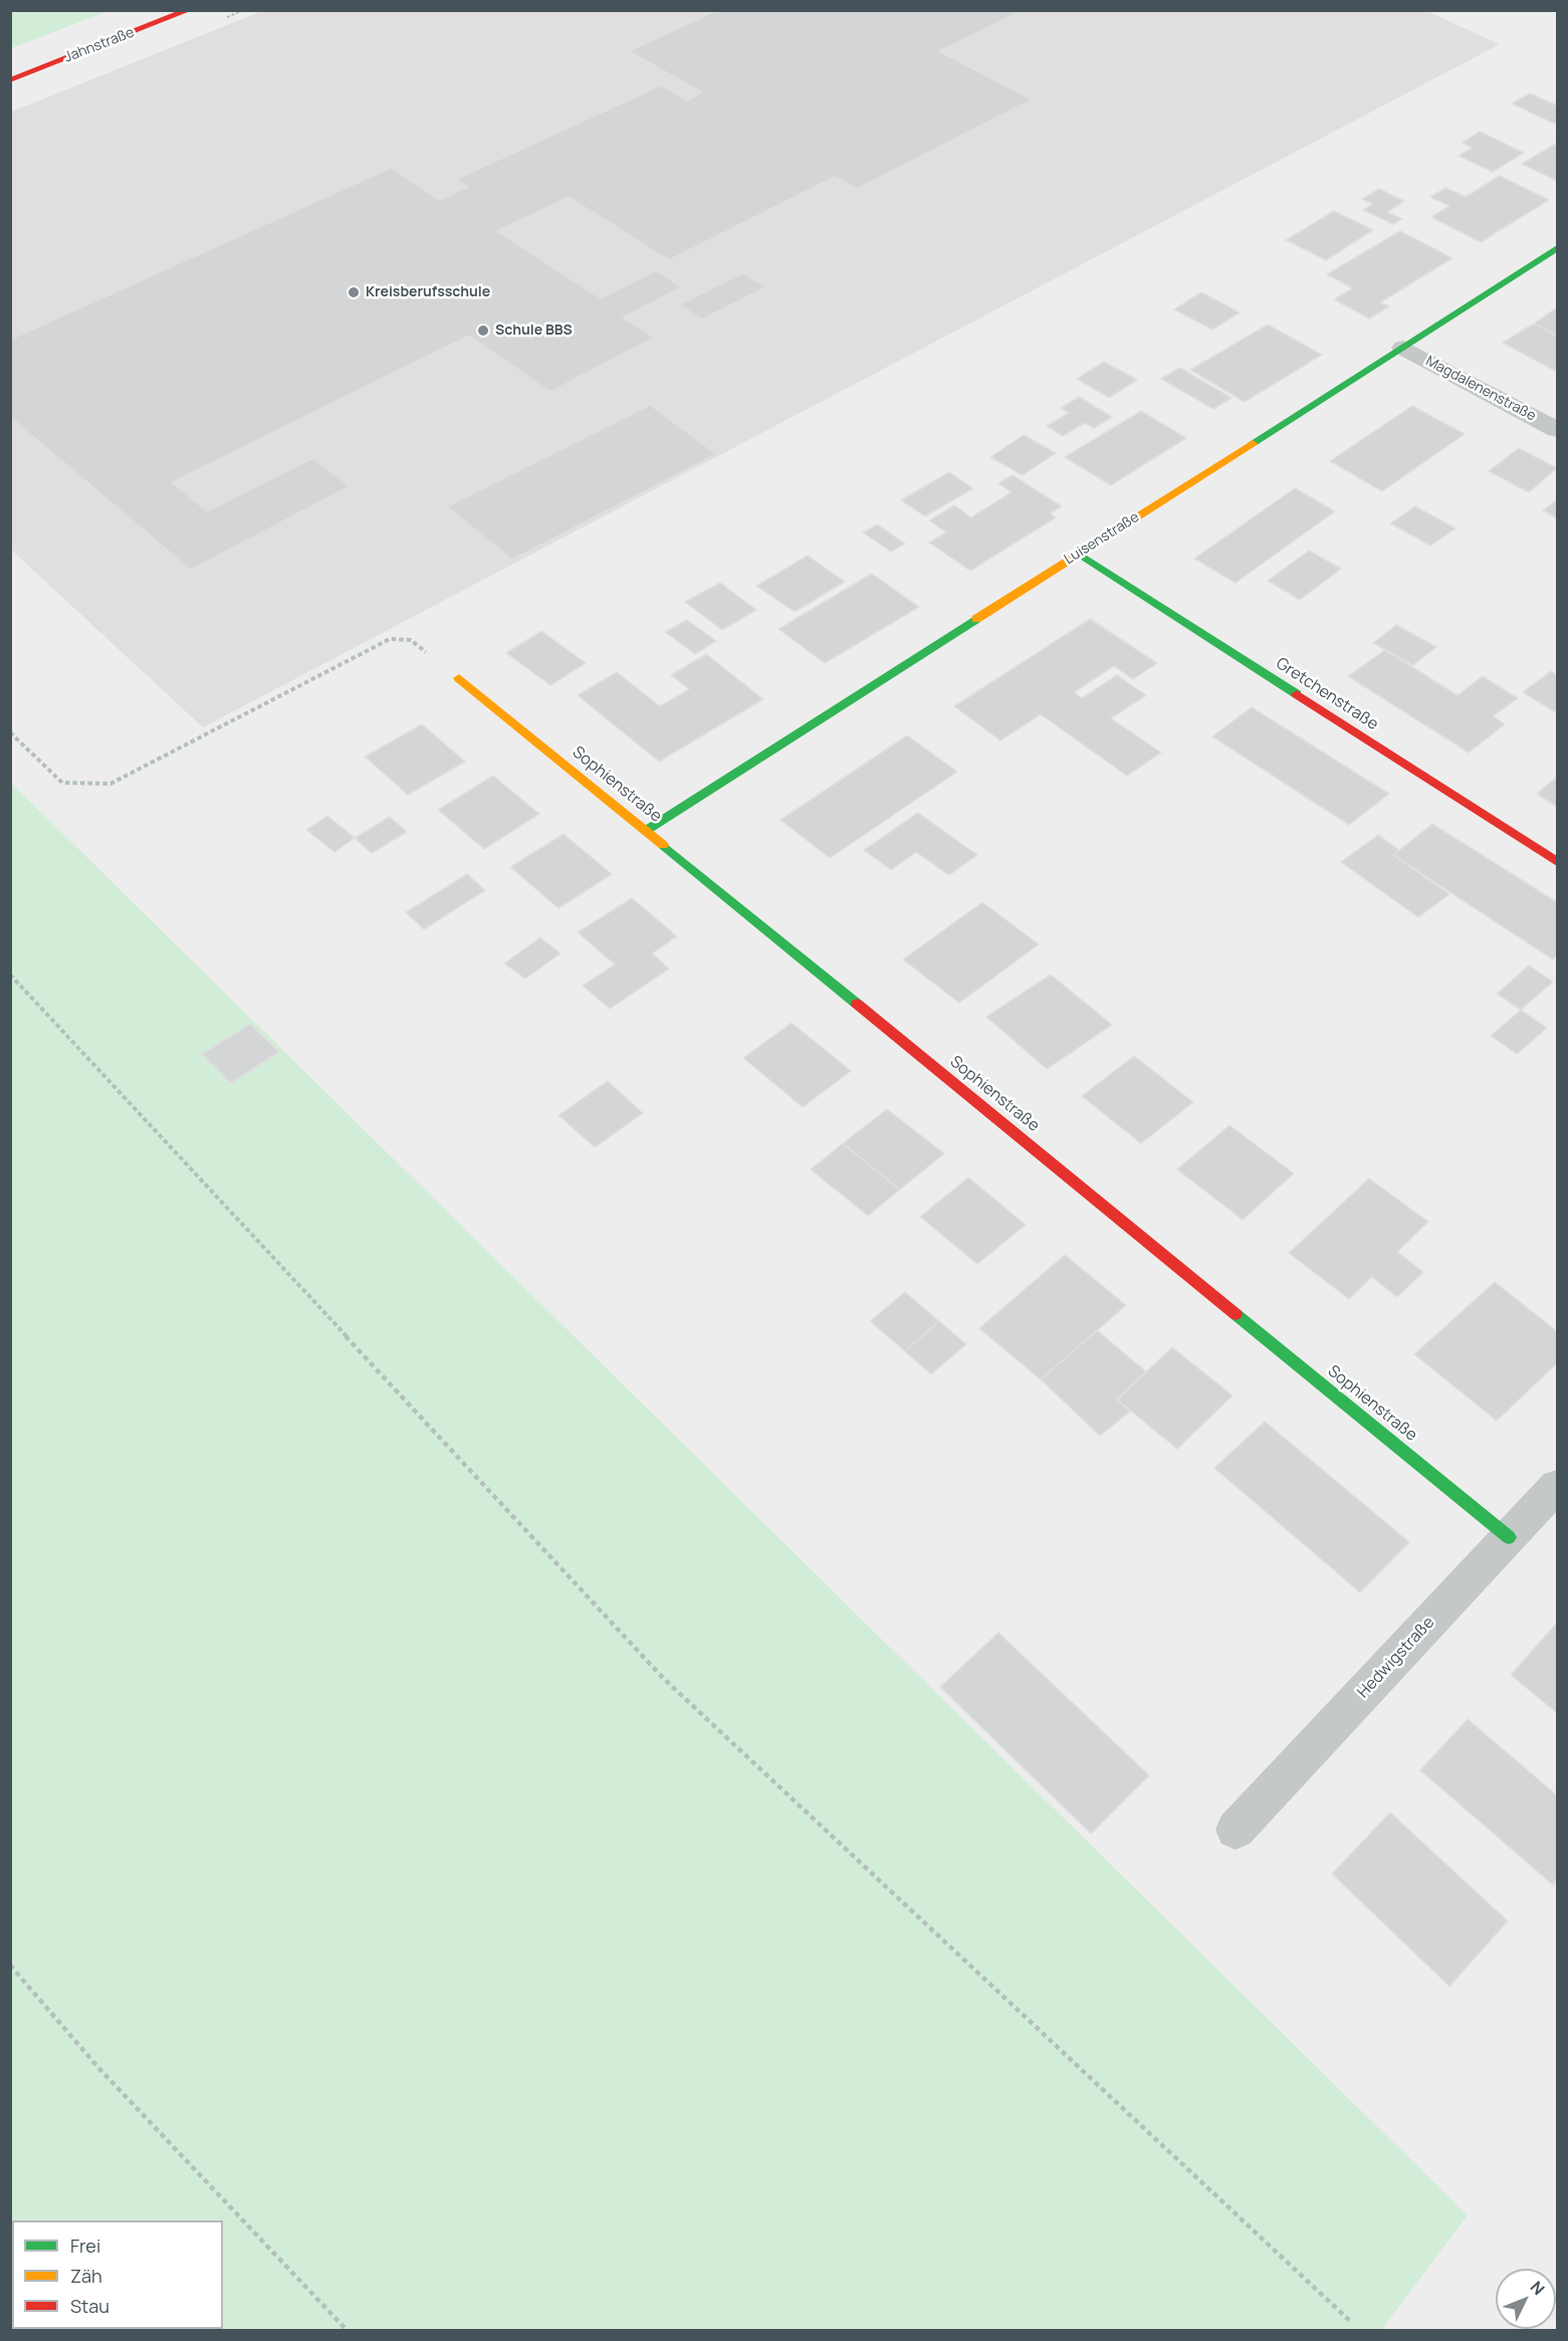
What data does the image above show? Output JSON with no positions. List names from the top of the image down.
{
  "streets": {
    "street": [
      "Jahnstraße",
      "Magdalenenstraße",
      "Luisenstraße",
      "Gretchenstraße",
      "Sophienstraße",
      "Hedwigstraße"
    ]
  },
  "crossings": [
    ["Magdalenenstraße", "Luisenstraße"],
    ["Luisenstraße", "Gretchenstraße"],
    ["Luisenstraße", "Sophienstraße"],
    ["Sophienstraße", "Hedwigstraße"]
  ],
  "places": ["Kreisberufsschule", "Schule BBS"],
  "legend": ["Frei", "Zäh", "Stau"],
  "north": "top right"
}
